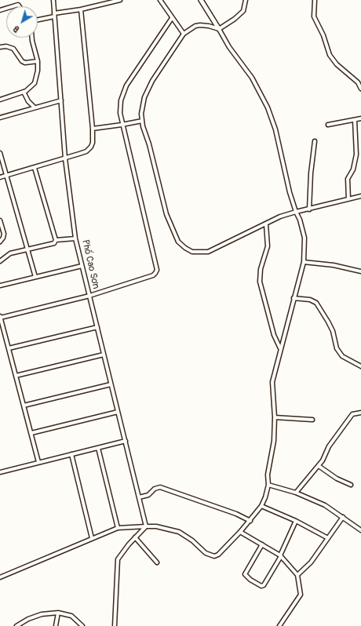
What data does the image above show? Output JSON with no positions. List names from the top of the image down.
{
  "streets": {
    "street": ["Phố Cao Sơn"]
  },
  "north": "bottom left"
}
